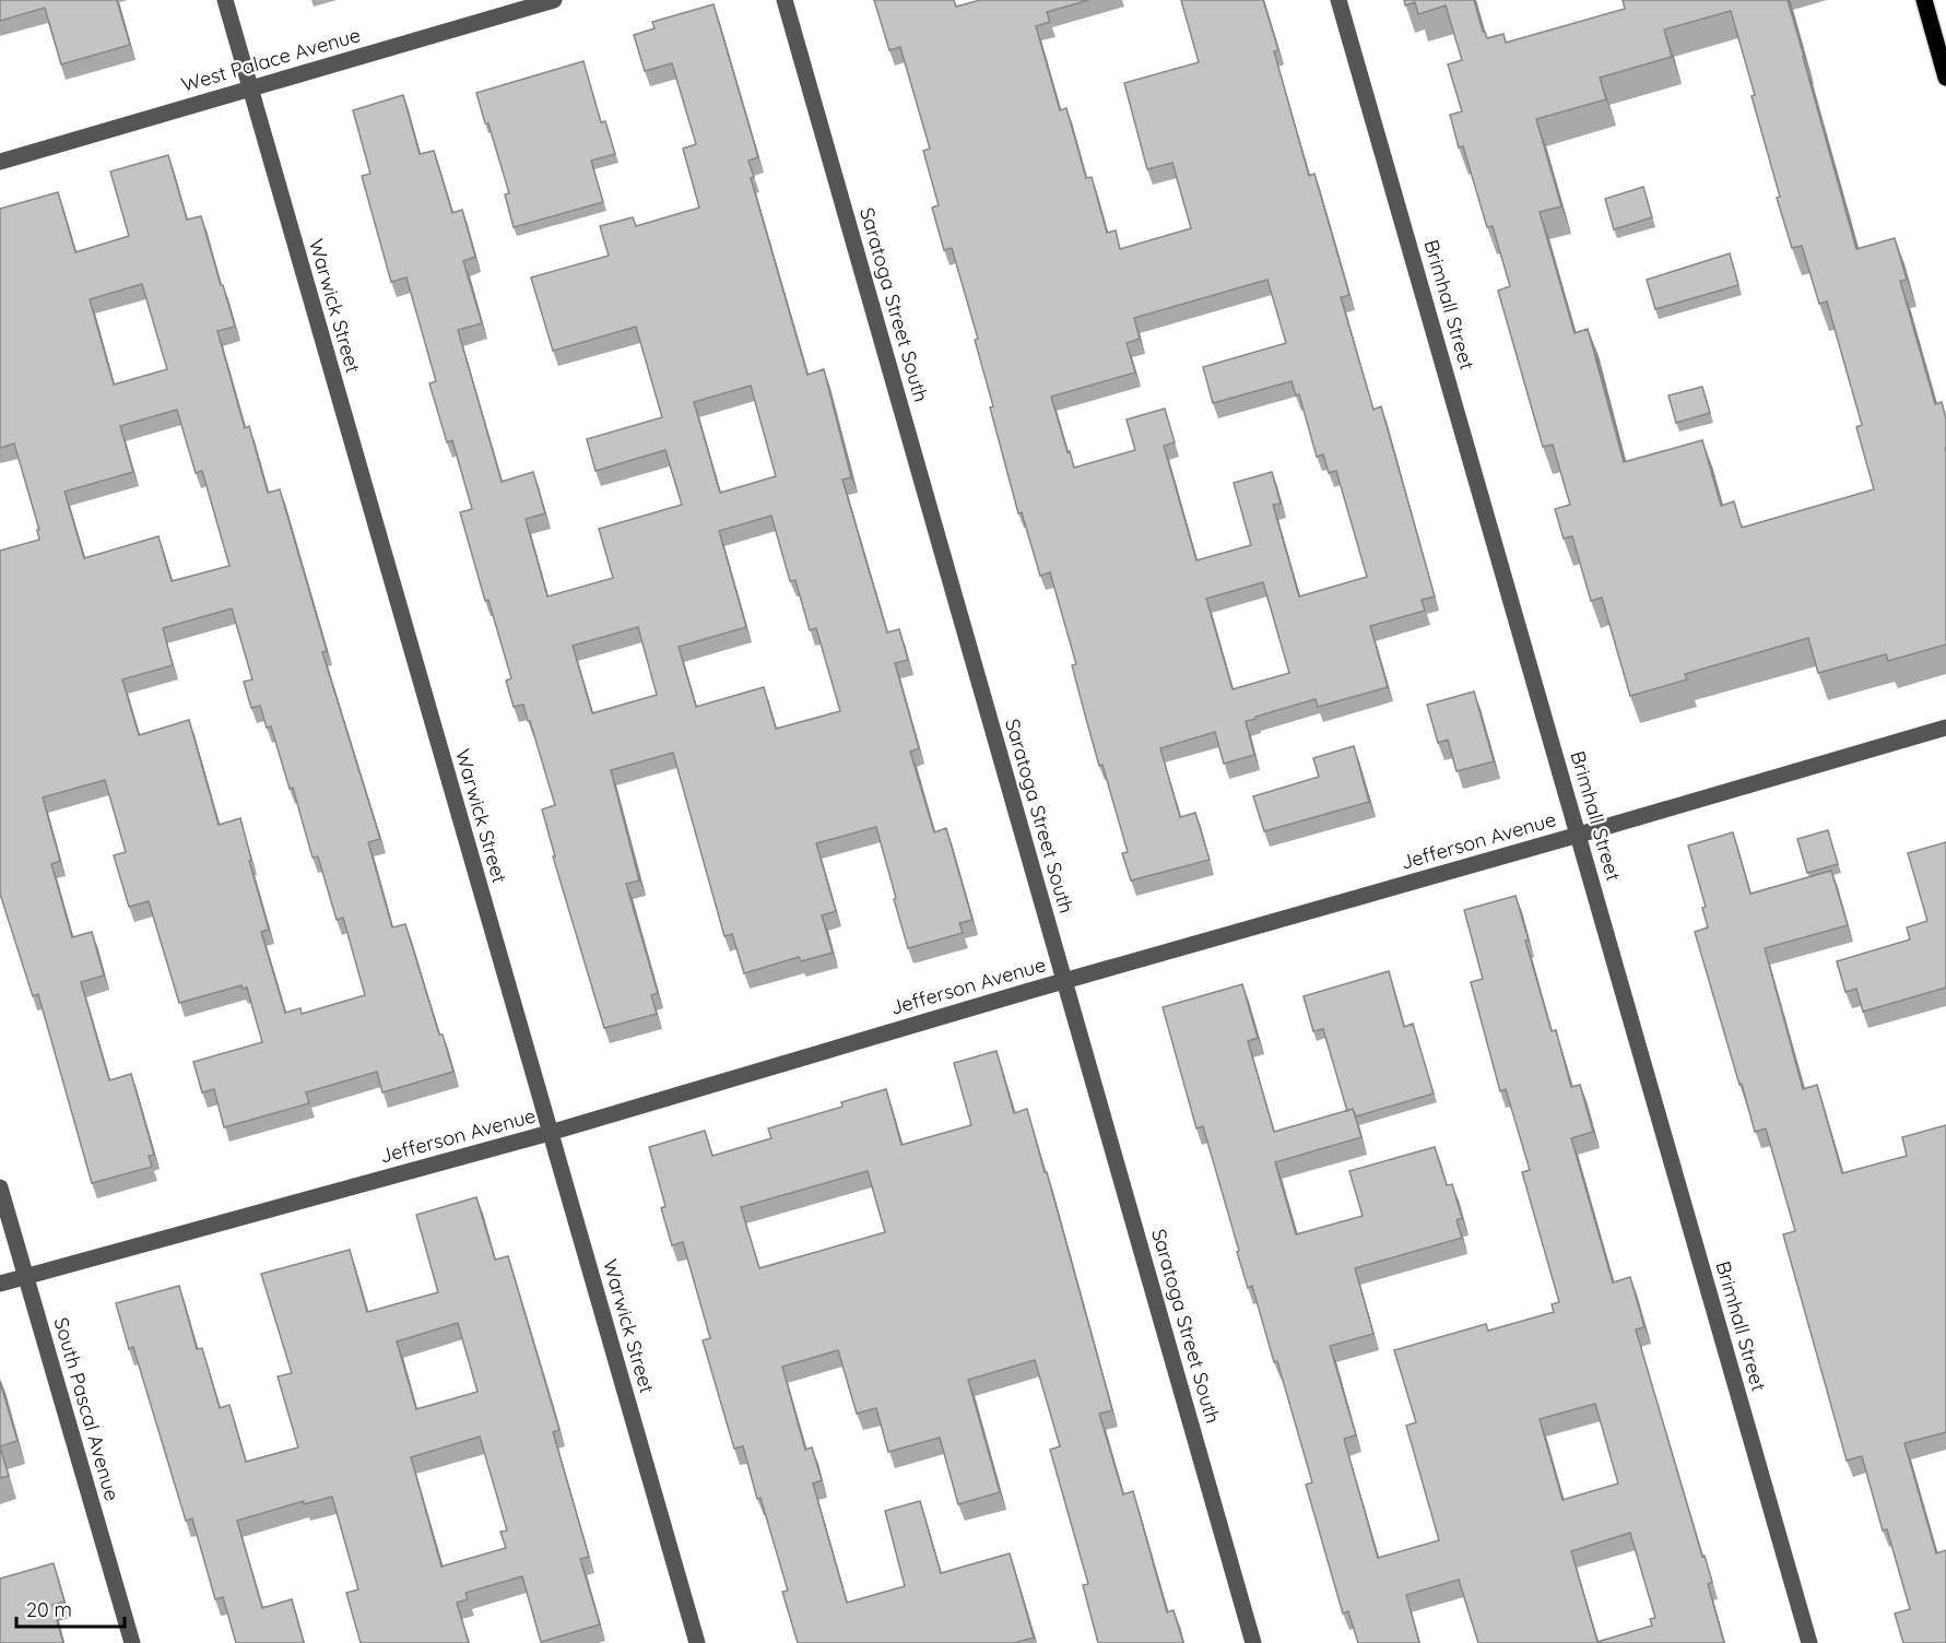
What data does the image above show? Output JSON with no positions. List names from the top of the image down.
{
  "streets": {
    "street": [
      "West Palace Avenue",
      "Saratoga Street South",
      "Brimhall Street",
      "Warwick Street",
      "Jefferson Avenue",
      "South Pascal Avenue"
    ]
  },
  "crossings": [
    ["West Palace Avenue", "Warwick Street"],
    ["Saratoga Street South", "Jefferson Avenue"],
    ["Brimhall Street", "Jefferson Avenue"],
    ["Warwick Street", "Jefferson Avenue"],
    ["Jefferson Avenue", "South Pascal Avenue"]
  ],
  "scale_bar": "20 m"
}
